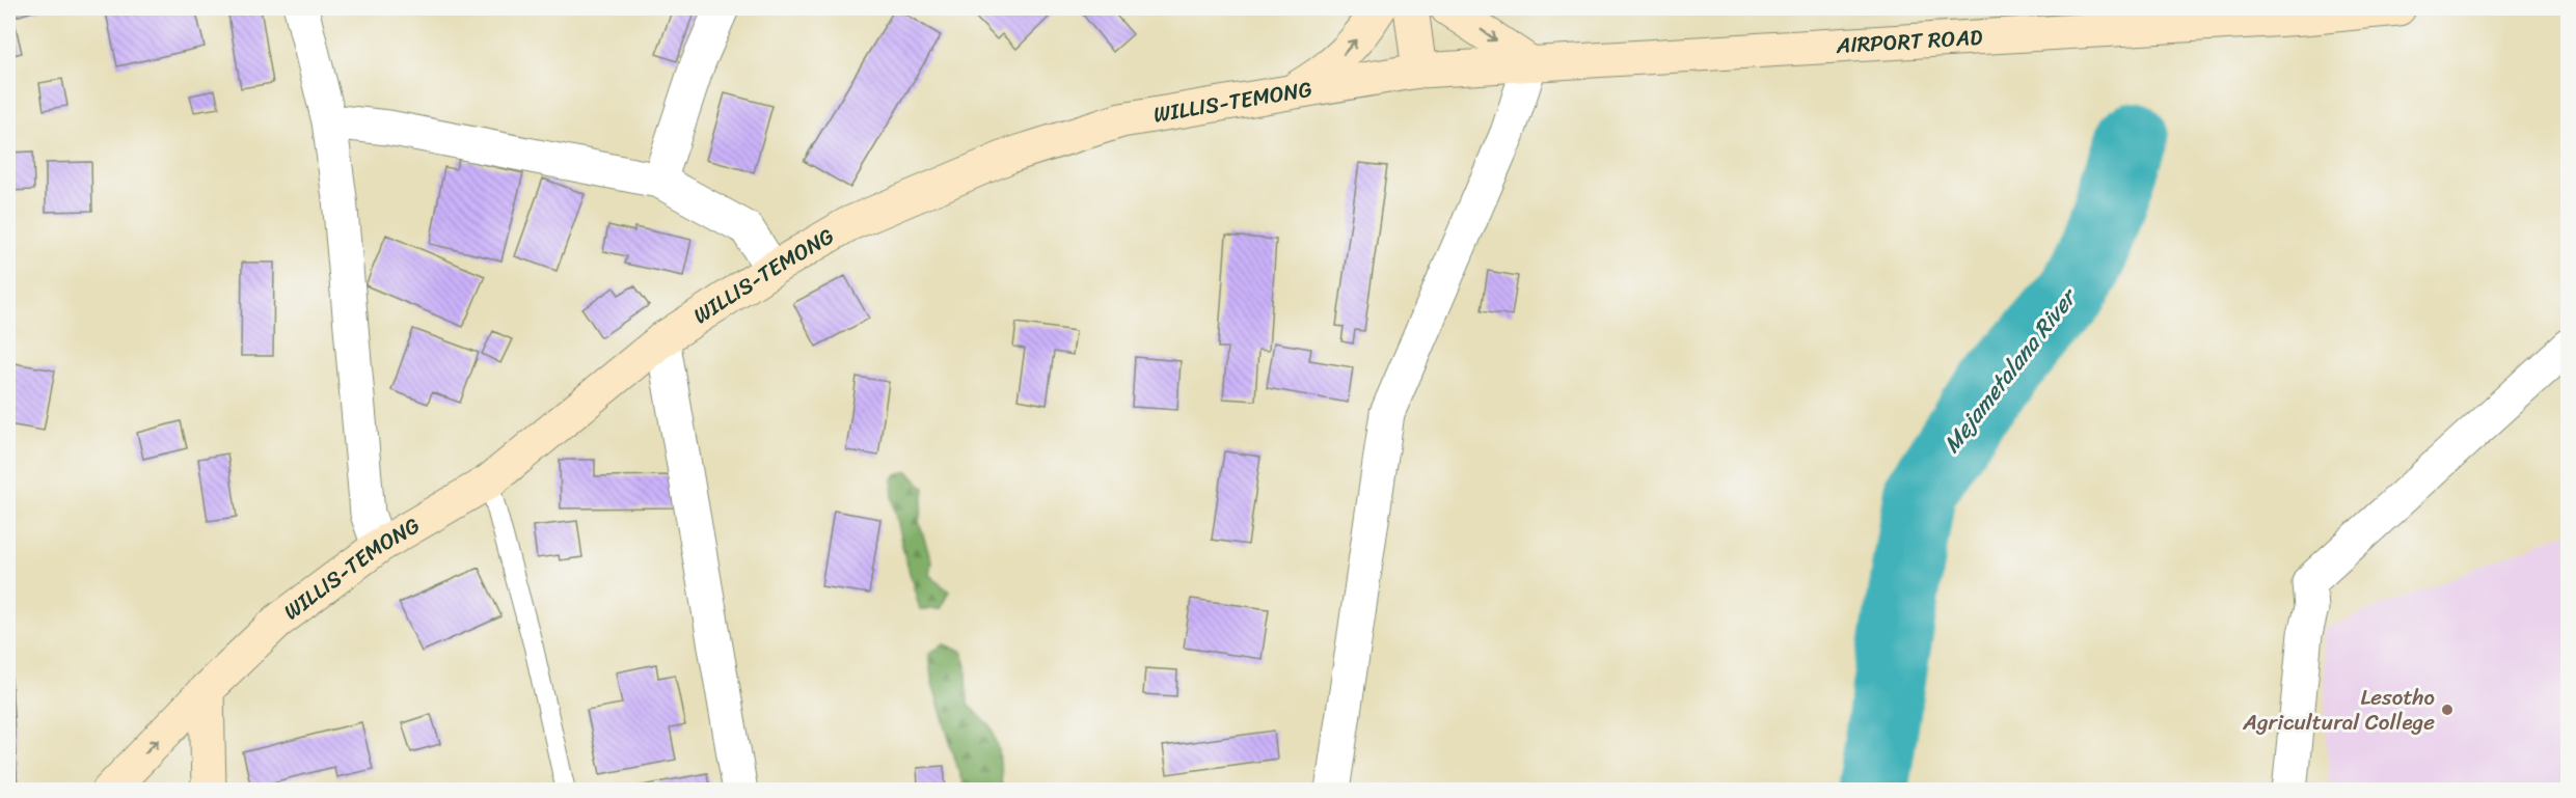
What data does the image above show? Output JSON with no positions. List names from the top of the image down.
{
  "streets": {
    "main road": ["AIRPORT ROAD", "WILLIS-TEMONG"]
  },
  "crossings": [
    ["AIRPORT ROAD", "WILLIS-TEMONG"]
  ],
  "water": ["Mejametalana River"],
  "places": ["Lesotho Agricultural College"]
}
